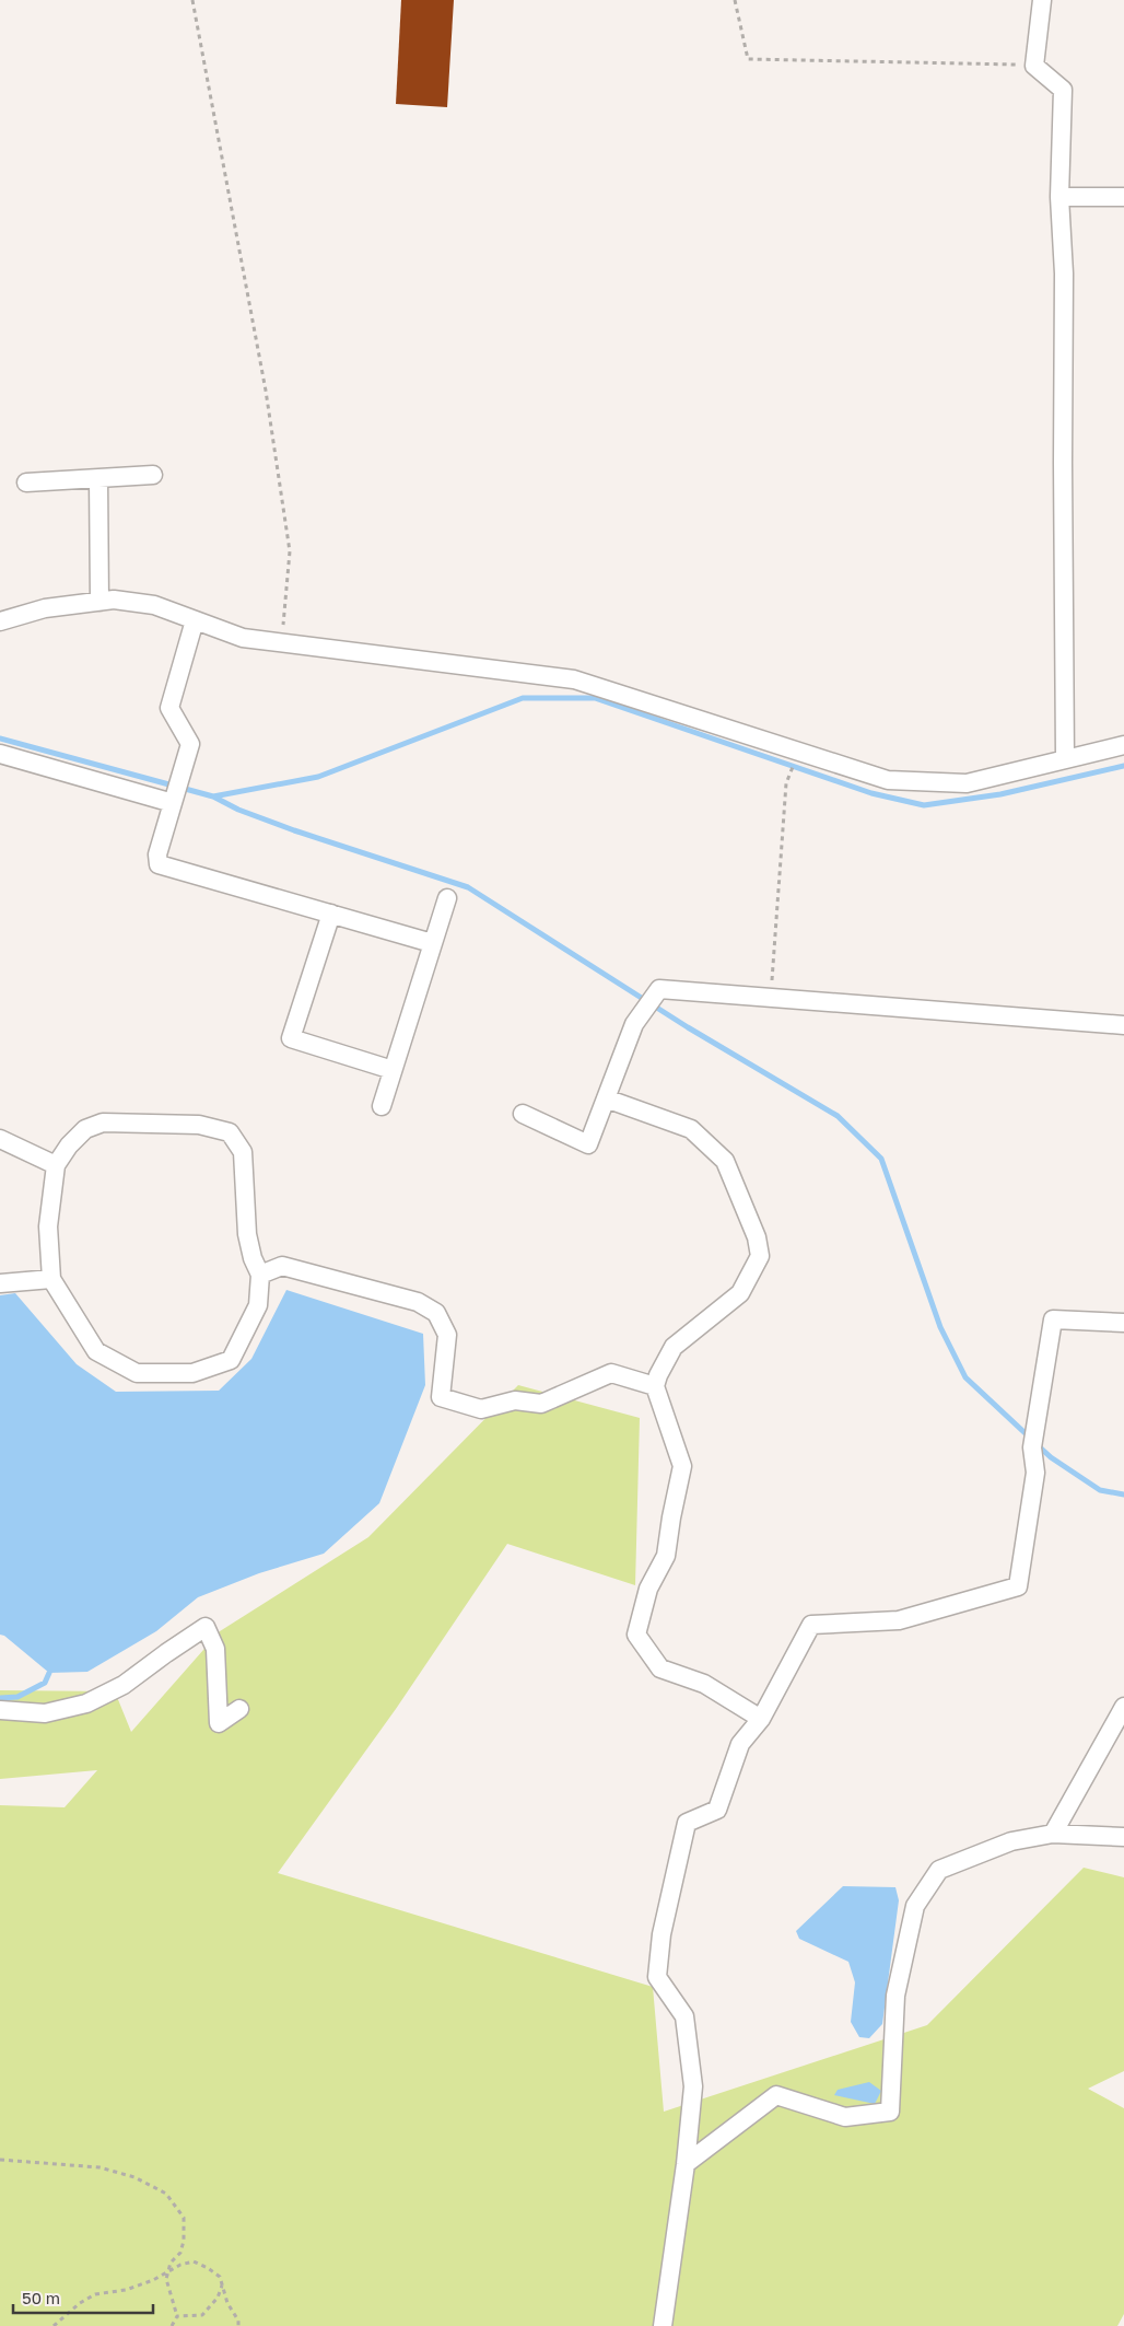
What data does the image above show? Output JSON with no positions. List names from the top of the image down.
{
  "scale_bar": "50 m"
}
